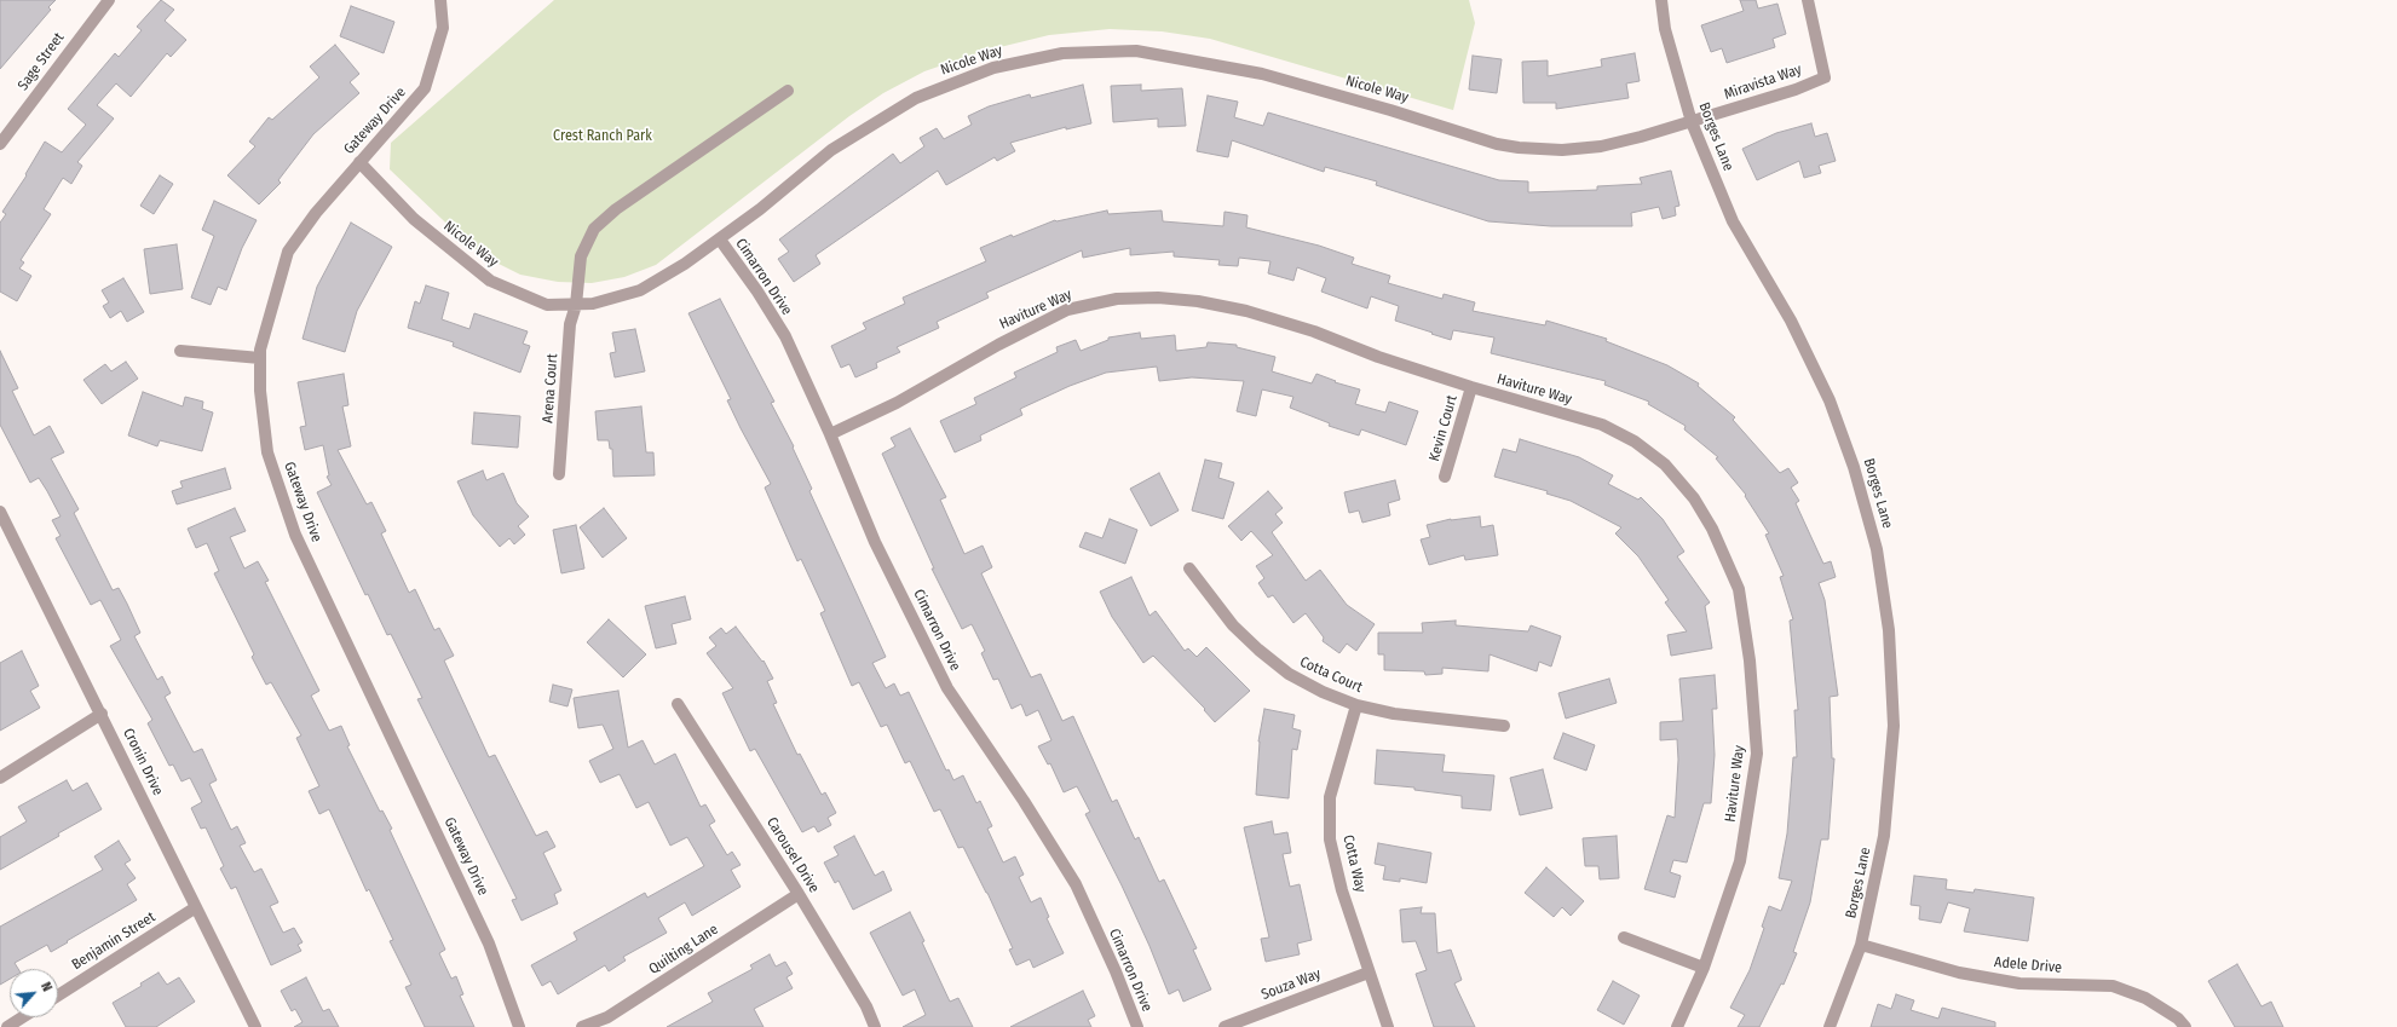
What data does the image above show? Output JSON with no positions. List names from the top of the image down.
{
  "streets": {
    "street": [
      "Nicole Way",
      "Sage Street",
      "Miravista Way",
      "Gateway Drive",
      "Borges Lane",
      "Cimarron Drive",
      "Haviture Way",
      "Arena Court",
      "Kevin Court",
      "Cotta Court",
      "Cronin Drive",
      "Carousel Drive",
      "Cotta Way",
      "Benjamin Street",
      "Quilting Lane",
      "Adele Drive",
      "Souza Way"
    ]
  },
  "crossings": [
    ["Nicole Way", "Miravista Way"],
    ["Nicole Way", "Gateway Drive"],
    ["Nicole Way", "Borges Lane"],
    ["Nicole Way", "Cimarron Drive"],
    ["Nicole Way", "Arena Court"],
    ["Miravista Way", "Borges Lane"],
    ["Borges Lane", "Adele Drive"],
    ["Cimarron Drive", "Haviture Way"],
    ["Haviture Way", "Kevin Court"],
    ["Cotta Court", "Cotta Way"],
    ["Cronin Drive", "Benjamin Street"],
    ["Carousel Drive", "Quilting Lane"],
    ["Cotta Way", "Souza Way"]
  ],
  "parks": ["Crest Ranch Park"],
  "north": "top right"
}
